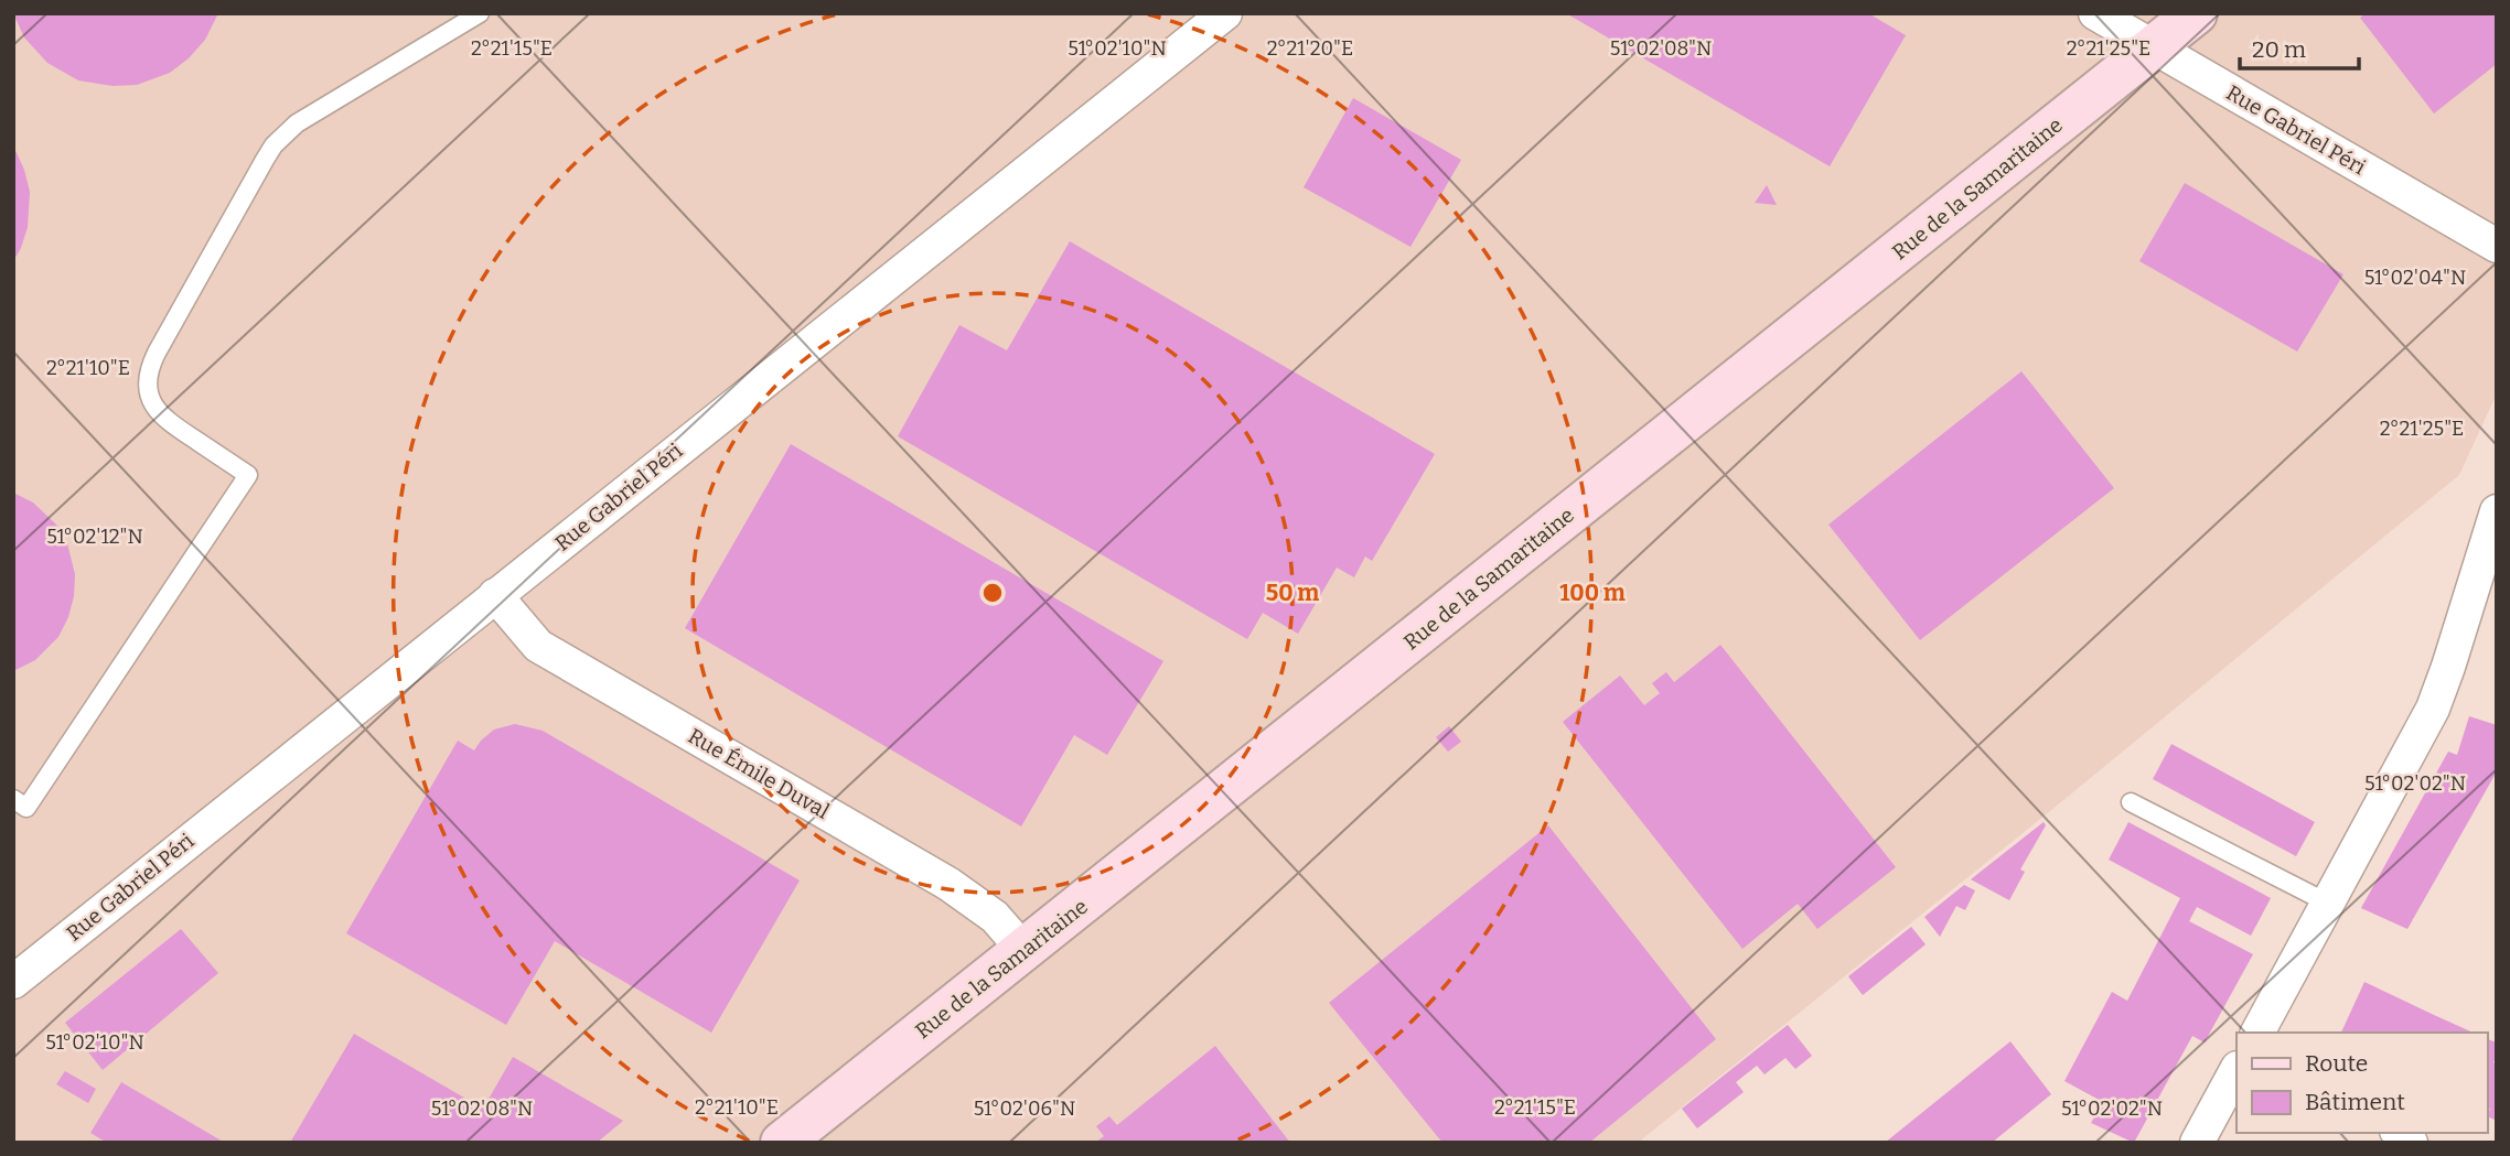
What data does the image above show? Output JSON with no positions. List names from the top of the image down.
{
  "streets": {
    "street": ["Rue Gabriel Péri", "Rue de la Samaritaine", "Rue Émile Duval"]
  },
  "crossings": [
    ["Rue Gabriel Péri", "Rue de la Samaritaine"],
    ["Rue Gabriel Péri", "Rue Émile Duval"],
    ["Rue de la Samaritaine", "Rue Émile Duval"]
  ],
  "legend": ["Route", "Bâtiment"],
  "scale_bar": "20 m",
  "coordinates": [
    "51°02'10\"N",
    "51°02'08\"N",
    "2°21'15\"E",
    "2°21'25\"E",
    "2°21'20\"E",
    "51°02'04\"N",
    "2°21'10\"E",
    "51°02'12\"N",
    "51°02'02\"N",
    "51°02'06\"N"
  ],
  "rings": ["50 m", "100 m"]
}
